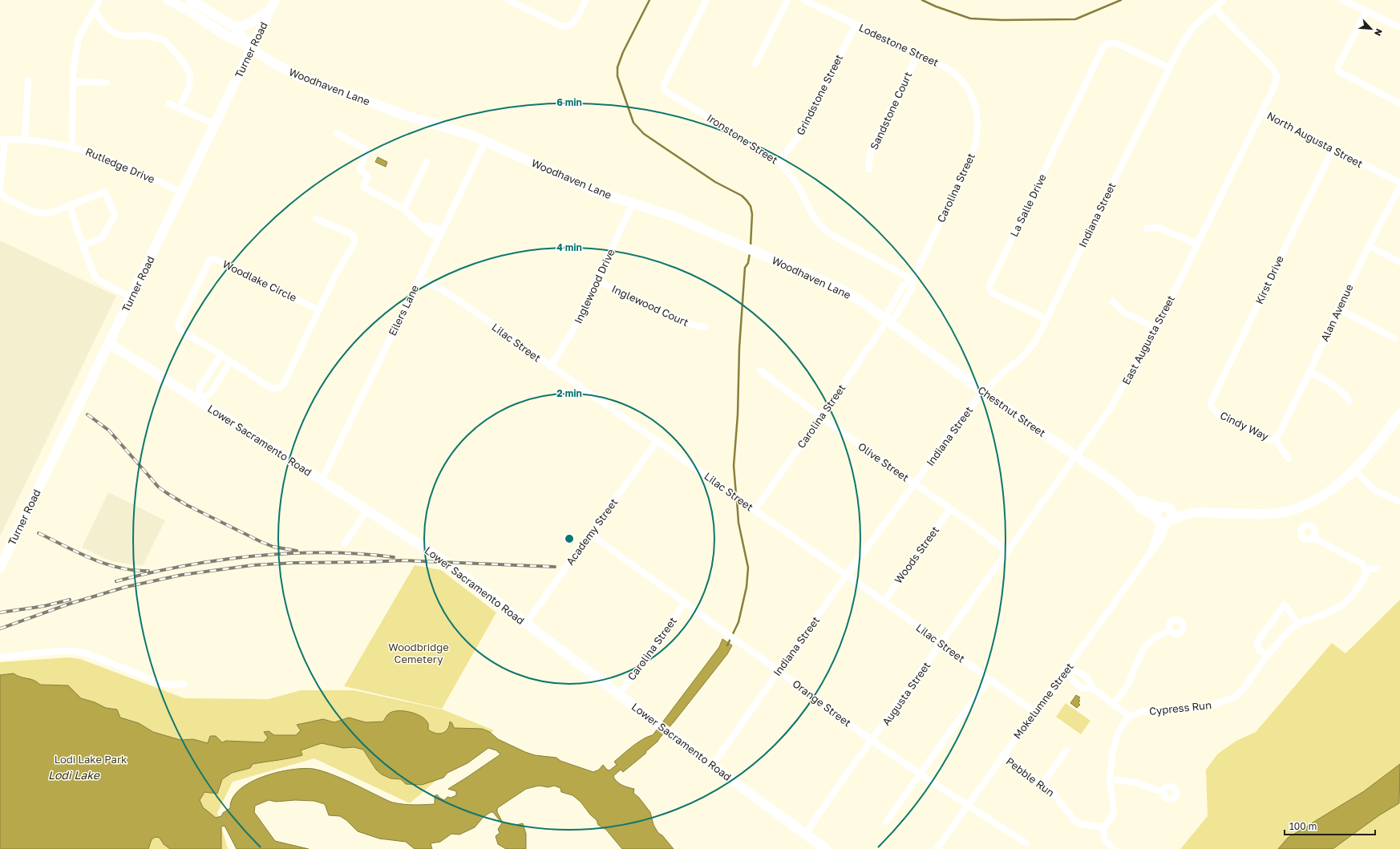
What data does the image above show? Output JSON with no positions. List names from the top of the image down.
{
  "streets": {
    "main road": [
      "Turner Road",
      "Woodhaven Lane",
      "Chestnut Street",
      "Lower Sacramento Road"
    ],
    "street": [
      "Lodestone Street",
      "Grindstone Street",
      "Sandstone Court",
      "Ironstone Street",
      "North Augusta Street",
      "Rutledge Drive",
      "Carolina Street",
      "La Salle Drive",
      "Indiana Street",
      "Kirst Drive",
      "Woodlake Circle",
      "Inglewood Drive",
      "Inglewood Court",
      "Eilers Lane",
      "Alan Avenue",
      "East Augusta Street",
      "Lilac Street",
      "Cindy Way",
      "Olive Street",
      "Academy Street",
      "Woods Street",
      "Augusta Street",
      "Mokelumne Street",
      "Orange Street",
      "Cypress Run",
      "Pebble Run"
    ]
  },
  "crossings": [
    ["Lodestone Street", "Grindstone Street"],
    ["Lodestone Street", "Sandstone Court"],
    ["Lodestone Street", "Carolina Street"],
    ["Turner Road", "Woodhaven Lane"],
    ["Turner Road", "Rutledge Drive"],
    ["Turner Road", "Lower Sacramento Road"],
    ["Woodhaven Lane", "Carolina Street"],
    ["Woodhaven Lane", "Inglewood Drive"],
    ["Woodhaven Lane", "Eilers Lane"],
    ["Woodhaven Lane", "Chestnut Street"],
    ["Grindstone Street", "Ironstone Street"],
    ["Ironstone Street", "Carolina Street"],
    ["North Augusta Street", "Indiana Street"],
    ["North Augusta Street", "Kirst Drive"],
    ["North Augusta Street", "East Augusta Street"],
    ["Carolina Street", "Lilac Street"],
    ["Carolina Street", "Chestnut Street"],
    ["Carolina Street", "Lower Sacramento Road"],
    ["Carolina Street", "Olive Street"],
    ["Carolina Street", "Orange Street"],
    ["La Salle Drive", "Indiana Street"],
    ["Indiana Street", "Lilac Street"],
    ["Indiana Street", "Chestnut Street"],
    ["Indiana Street", "Lower Sacramento Road"],
    ["Indiana Street", "Olive Street"],
    ["Indiana Street", "Orange Street"],
    ["Kirst Drive", "Cindy Way"],
    ["Inglewood Drive", "Inglewood Court"],
    ["Inglewood Drive", "Lilac Street"],
    ["Eilers Lane", "Lilac Street"],
    ["Eilers Lane", "Lower Sacramento Road"],
    ["Alan Avenue", "Cindy Way"],
    ["East Augusta Street", "Chestnut Street"],
    ["East Augusta Street", "Olive Street"],
    ["East Augusta Street", "Augusta Street"],
    ["Lilac Street", "Academy Street"],
    ["Lilac Street", "Woods Street"],
    ["Lilac Street", "Augusta Street"],
    ["Lilac Street", "Mokelumne Street"],
    ["Chestnut Street", "Mokelumne Street"],
    ["Lower Sacramento Road", "Academy Street"],
    ["Lower Sacramento Road", "Augusta Street"],
    ["Olive Street", "Woods Street"],
    ["Olive Street", "Augusta Street"],
    ["Academy Street", "Orange Street"],
    ["Augusta Street", "Orange Street"],
    ["Mokelumne Street", "Orange Street"],
    ["Mokelumne Street", "Pebble Run"],
    ["Cypress Run", "Pebble Run"]
  ],
  "water": ["Lodi Lake"],
  "parks": ["Woodbridge Cemetery", "Lodi Lake Park"],
  "scale_bar": "100 m",
  "north": "bottom right",
  "rings": ["6 min", "4 min", "2 min"]
}
